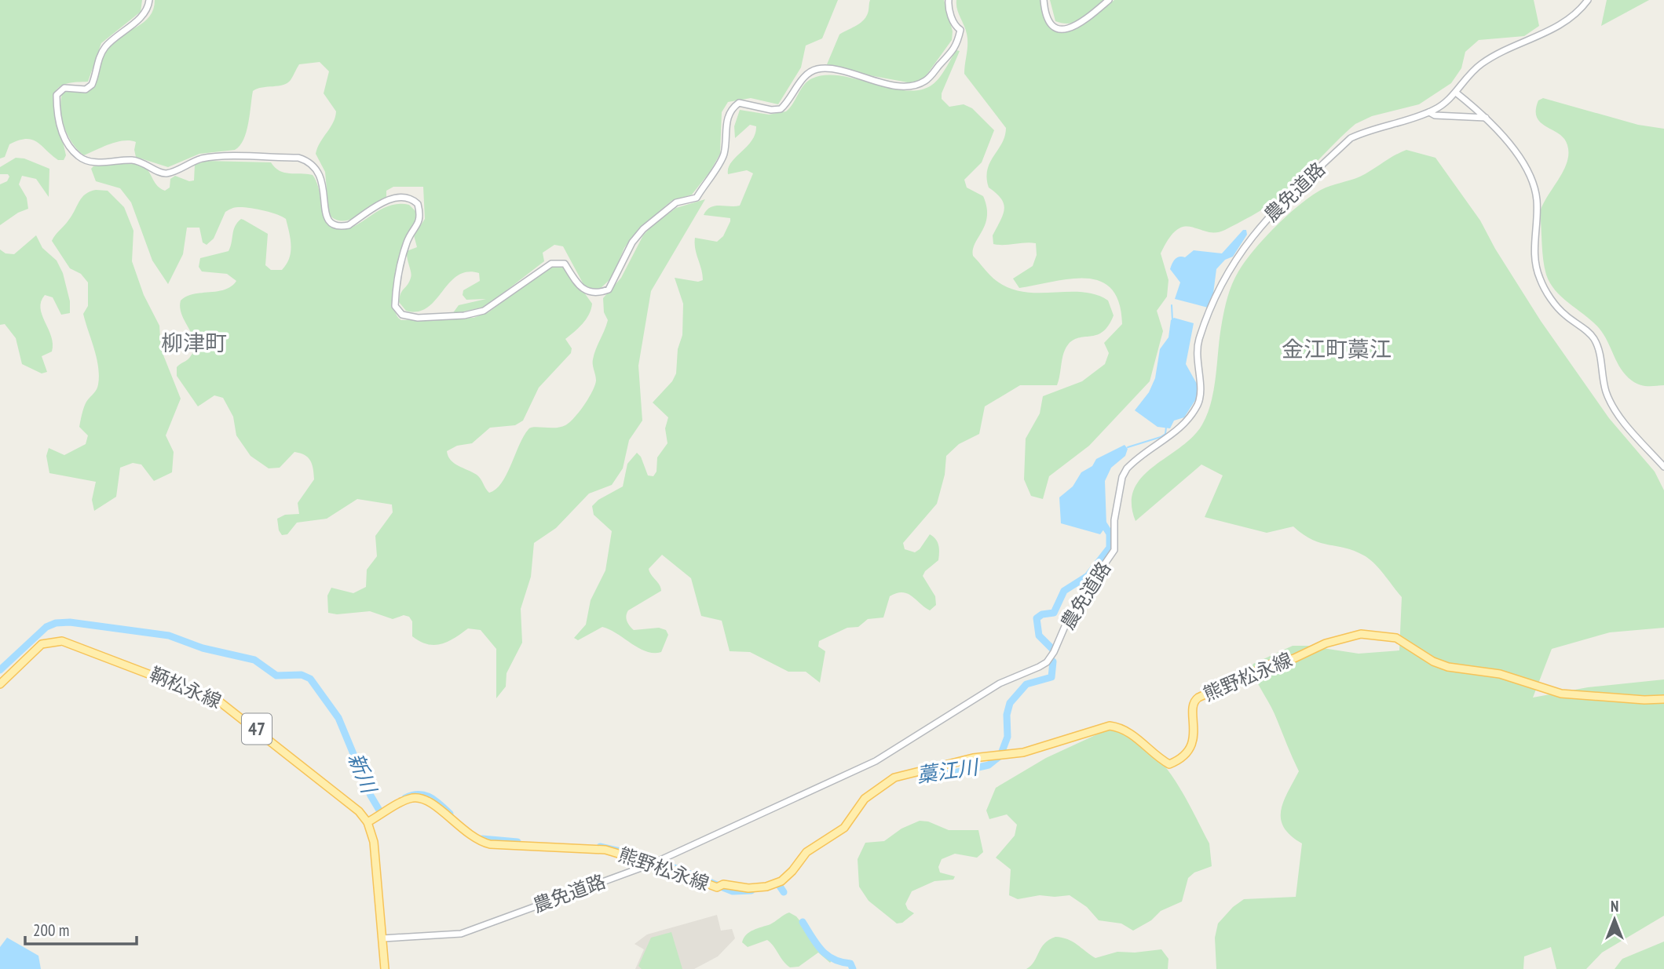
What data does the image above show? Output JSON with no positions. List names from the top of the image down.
{
  "streets": {
    "main road": ["熊野松永線", "鞆松永線", "47"],
    "street": ["農免道路"]
  },
  "crossings": [
    ["農免道路", "熊野松永線"],
    ["熊野松永線", "鞆松永線"]
  ],
  "districts": ["柳津町", "金江町藁江"],
  "water": ["藁江川", "新川"],
  "scale_bar": "200 m",
  "north": "top"
}
